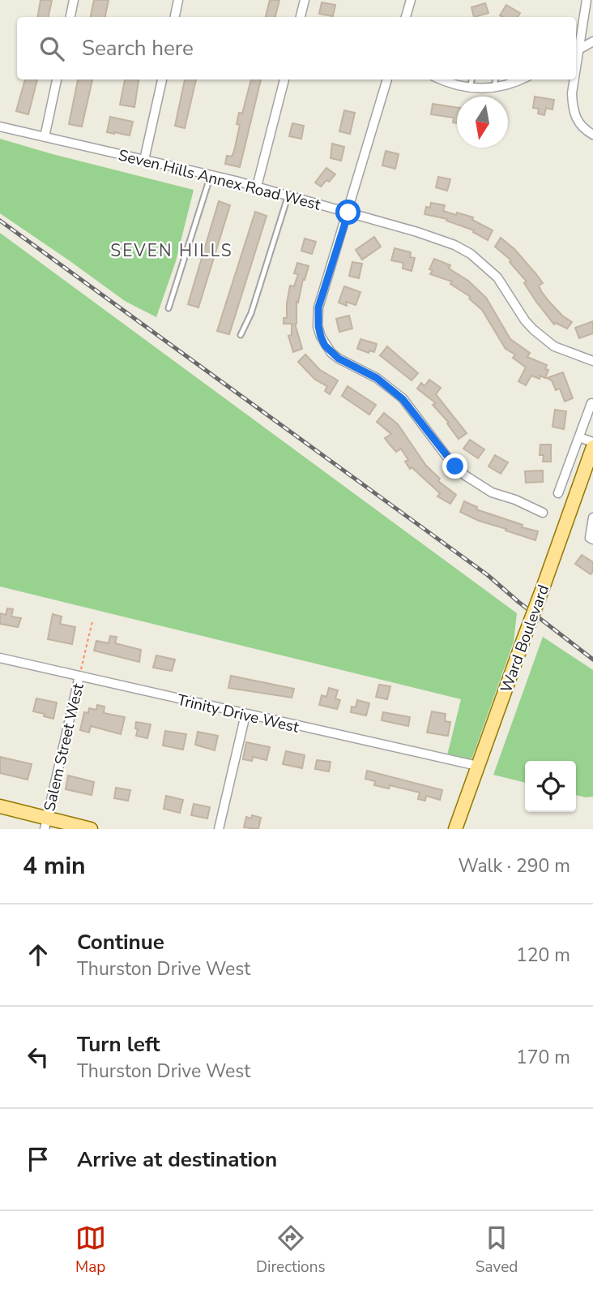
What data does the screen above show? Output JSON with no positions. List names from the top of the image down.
{
  "streets": {
    "main road": ["Ward Boulevard"],
    "street": ["Seven Hills Annex Road West", "Trinity Drive West", "Salem Street West"]
  },
  "crossings": [
    ["Ward Boulevard", "Trinity Drive West"],
    ["Trinity Drive West", "Salem Street West"]
  ],
  "districts": ["SEVEN HILLS"],
  "north": "bottom",
  "page": {
    "search": "Search here",
    "heading": ["4 min", "Walk · 290 m"],
    "list": [
      ["Continue", "Thurston Drive West", "120 m"],
      ["Turn left", "Thurston Drive West", "170 m"],
      "Arrive at destination"
    ],
    "nav": ["Map", "Directions", "Saved"]
  }
}
